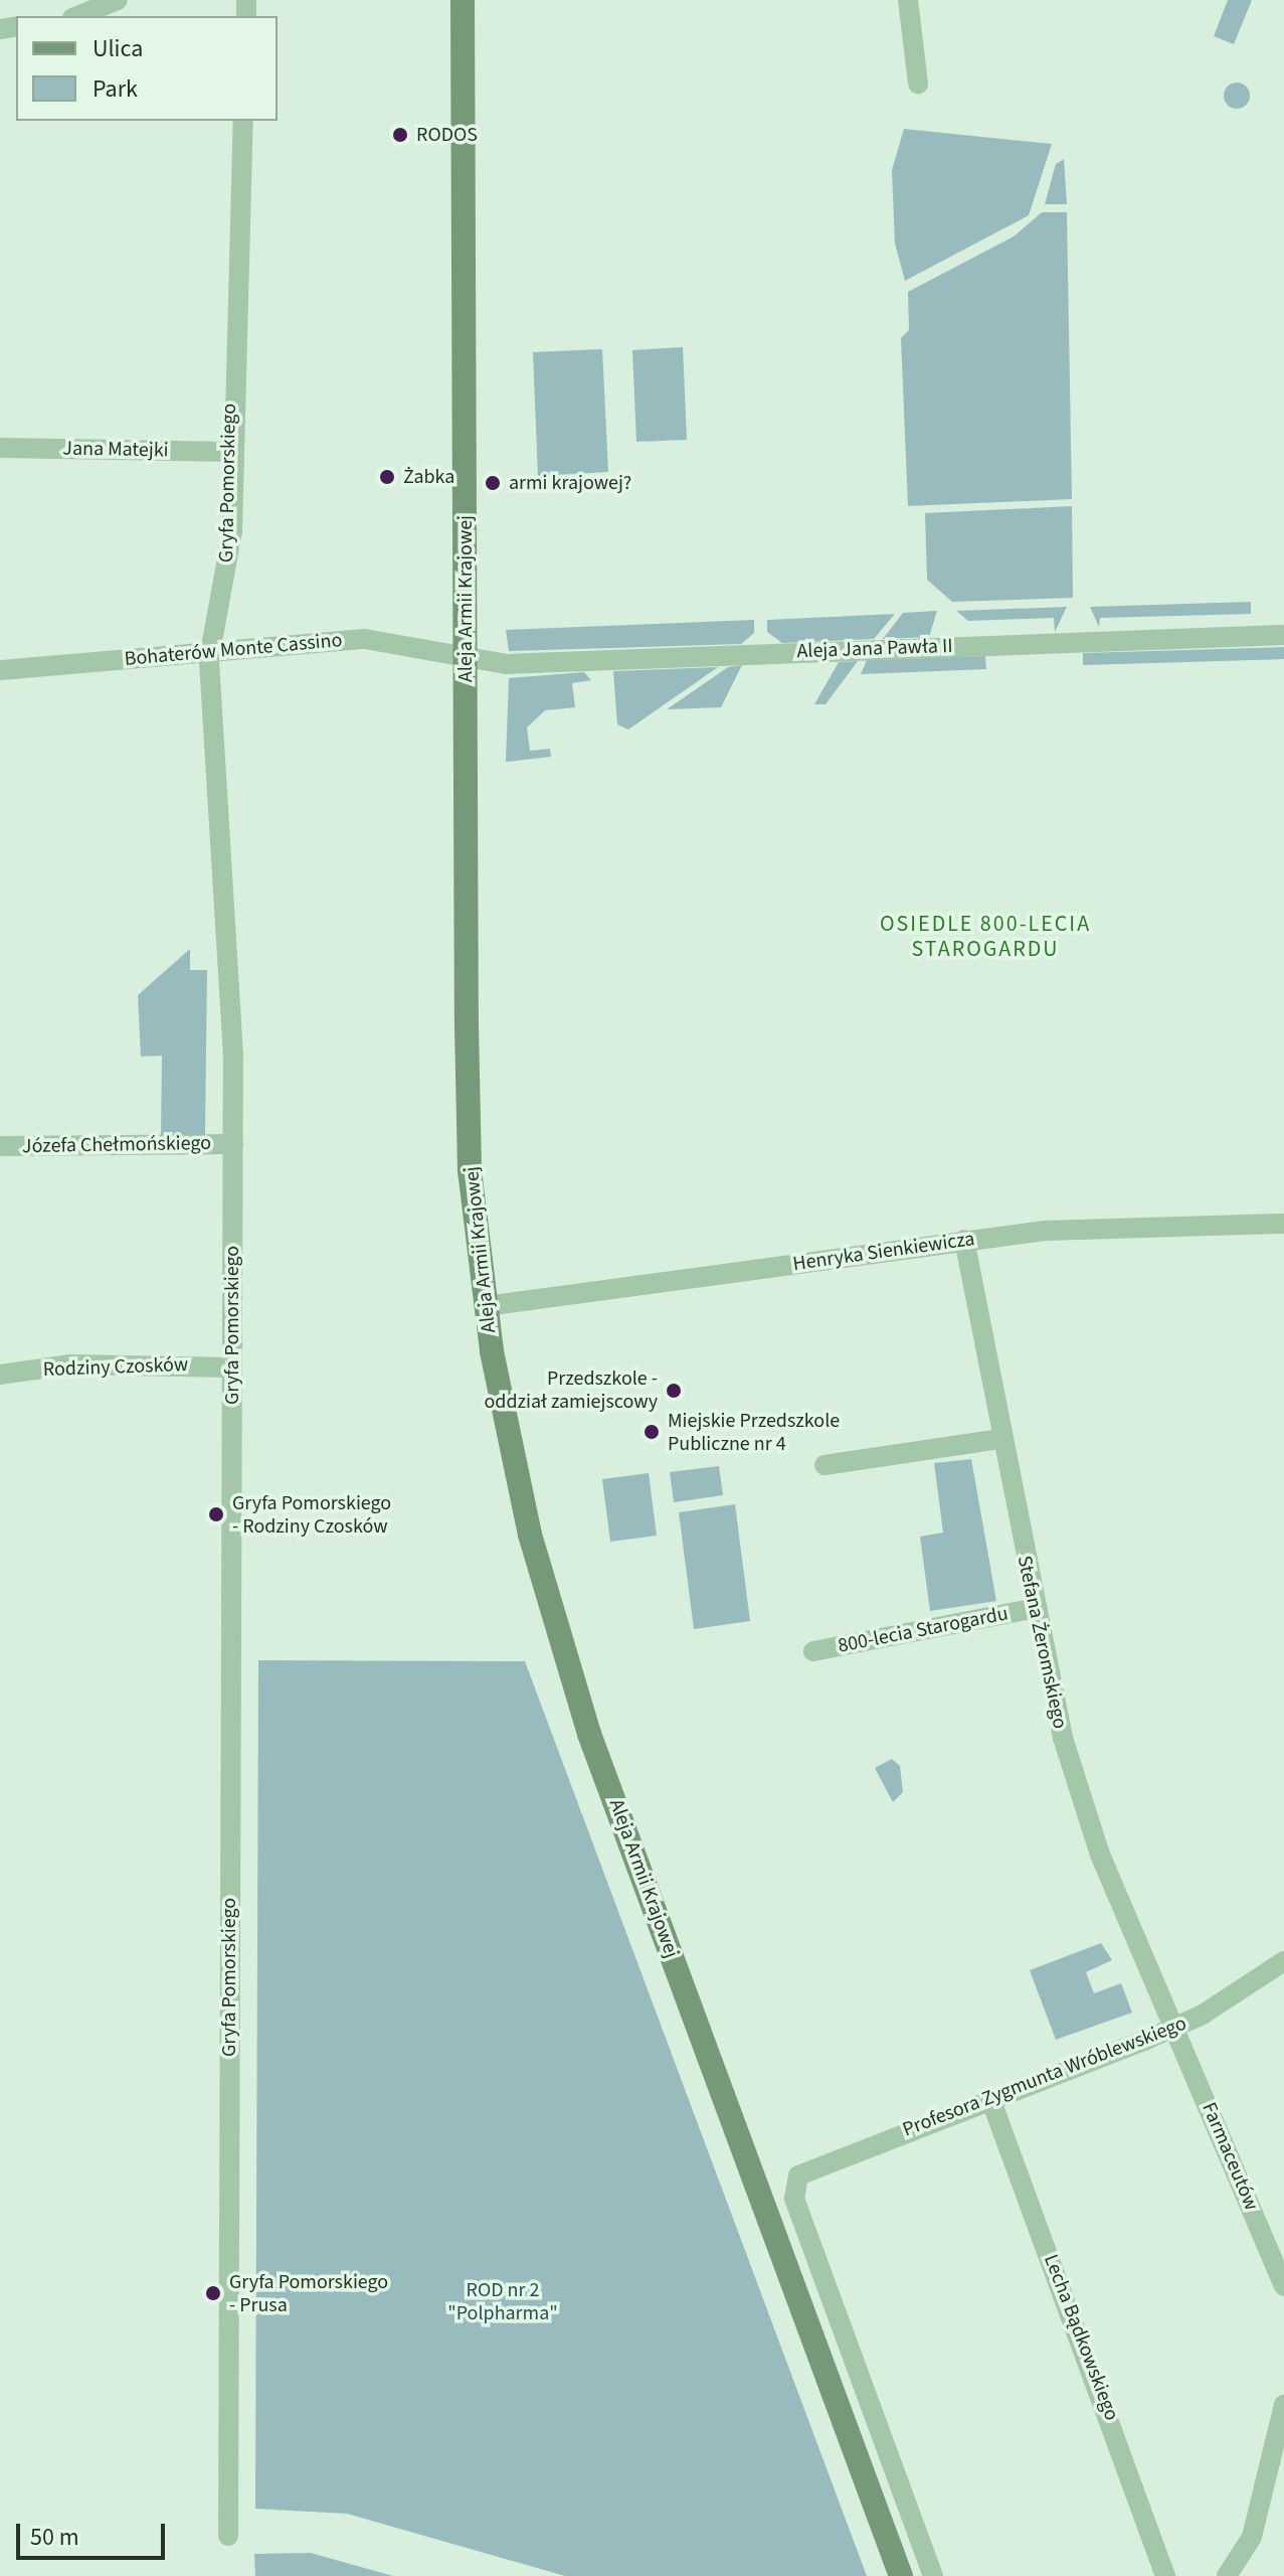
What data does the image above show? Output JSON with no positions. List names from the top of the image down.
{
  "streets": {
    "main road": ["Aleja Armii Krajowej"],
    "street": [
      "Jana Matejki",
      "Gryfa Pomorskiego",
      "Aleja Jana Pawła II",
      "Bohaterów Monte Cassino",
      "Józefa Chełmońskiego",
      "Henryka Sienkiewicza",
      "Rodziny Czosków",
      "800-lecia Starogardu",
      "Stefana Żeromskiego",
      "Profesora Zygmunta Wróblewskiego",
      "Farmaceutów",
      "Lecha Bądkowskiego"
    ]
  },
  "crossings": [
    ["Jana Matejki", "Gryfa Pomorskiego"],
    ["Gryfa Pomorskiego", "Bohaterów Monte Cassino"],
    ["Gryfa Pomorskiego", "Józefa Chełmońskiego"],
    ["Gryfa Pomorskiego", "Rodziny Czosków"],
    ["Aleja Armii Krajowej", "Aleja Jana Pawła II"],
    ["Aleja Armii Krajowej", "Bohaterów Monte Cassino"],
    ["Aleja Armii Krajowej", "Henryka Sienkiewicza"],
    ["Aleja Jana Pawła II", "Bohaterów Monte Cassino"],
    ["Henryka Sienkiewicza", "Stefana Żeromskiego"],
    ["800-lecia Starogardu", "Stefana Żeromskiego"],
    ["Stefana Żeromskiego", "Profesora Zygmunta Wróblewskiego"],
    ["Stefana Żeromskiego", "Farmaceutów"],
    ["Profesora Zygmunta Wróblewskiego", "Farmaceutów"],
    ["Profesora Zygmunta Wróblewskiego", "Lecha Bądkowskiego"]
  ],
  "districts": ["OSIEDLE 800-LECIA STAROGARDU"],
  "parks": ["ROD nr 2 \"Polpharma\""],
  "places": [
    "RODOS",
    "Żabka",
    "armi krajowej?",
    "Przedszkole - oddział zamiejscowy",
    "Miejskie Przedszkole Publiczne nr 4",
    "Gryfa Pomorskiego - Rodziny Czosków",
    "Gryfa Pomorskiego - Prusa"
  ],
  "legend": ["Ulica", "Park"],
  "scale_bar": "50 m"
}
